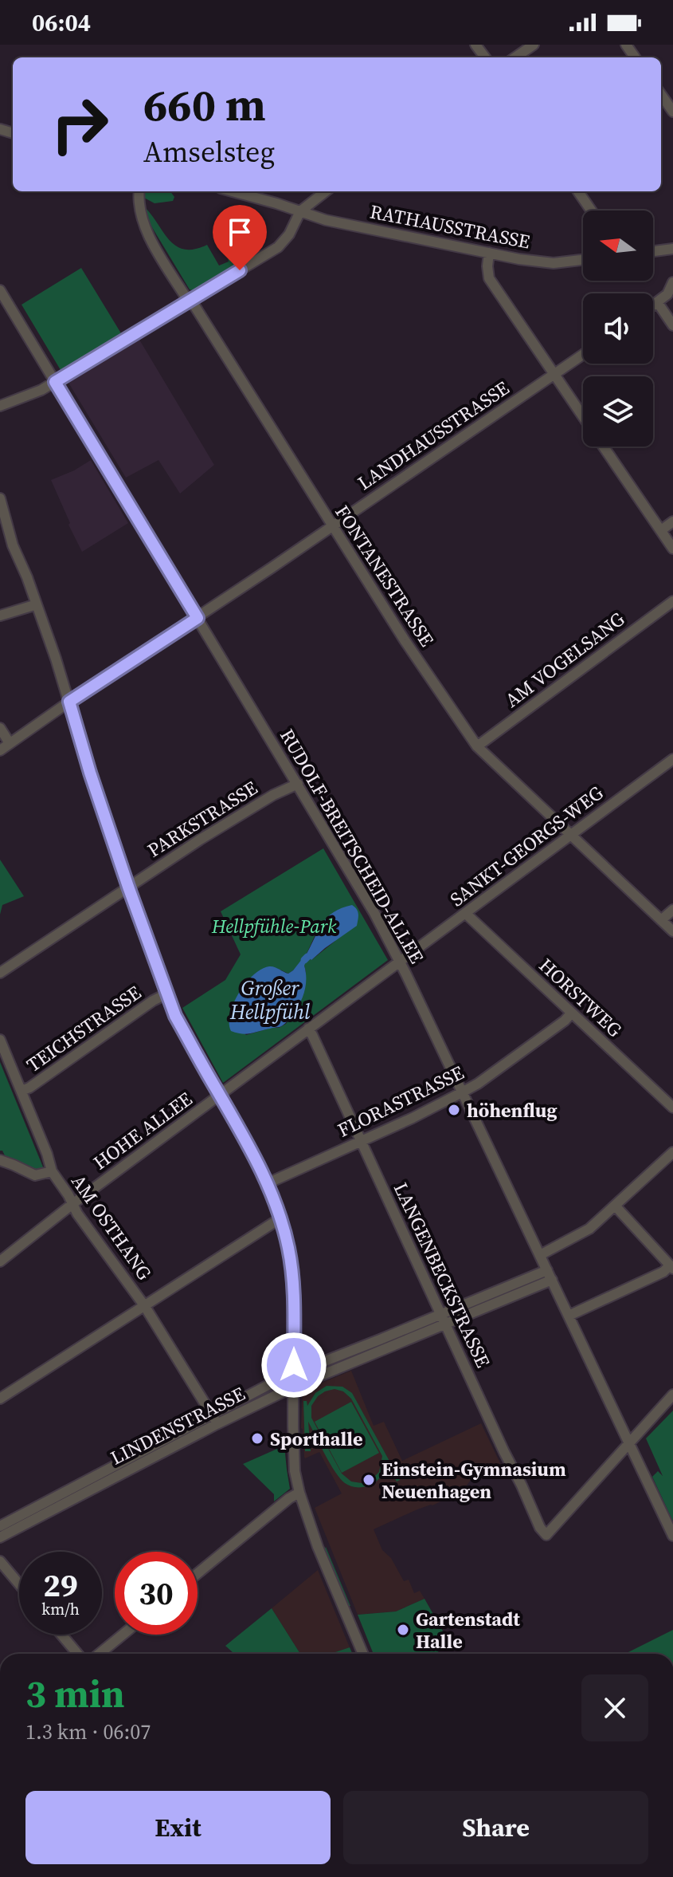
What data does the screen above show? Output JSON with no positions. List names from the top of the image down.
{
  "streets": {
    "street": [
      "RATHAUSSTRASSE",
      "LANDHAUSSTRASSE",
      "FONTANESTRASSE",
      "AM VOGELSANG",
      "PARKSTRASSE",
      "RUDOLF-BREITSCHEID-ALLEE",
      "SANKT-GEORGS-WEG",
      "HORSTWEG",
      "TEICHSTRASSE",
      "FLORASTRASSE",
      "HOHE ALLEE",
      "AM OSTHANG",
      "LANGENBECKSTRASSE",
      "LINDENSTRASSE"
    ]
  },
  "crossings": [
    ["LANDHAUSSTRASSE", "FONTANESTRASSE"],
    ["LANDHAUSSTRASSE", "RUDOLF-BREITSCHEID-ALLEE"],
    ["FONTANESTRASSE", "AM VOGELSANG"],
    ["FONTANESTRASSE", "SANKT-GEORGS-WEG"],
    ["PARKSTRASSE", "RUDOLF-BREITSCHEID-ALLEE"],
    ["RUDOLF-BREITSCHEID-ALLEE", "SANKT-GEORGS-WEG"],
    ["RUDOLF-BREITSCHEID-ALLEE", "FLORASTRASSE"],
    ["RUDOLF-BREITSCHEID-ALLEE", "HOHE ALLEE"],
    ["RUDOLF-BREITSCHEID-ALLEE", "LANGENBECKSTRASSE"],
    ["RUDOLF-BREITSCHEID-ALLEE", "LINDENSTRASSE"],
    ["SANKT-GEORGS-WEG", "HORSTWEG"],
    ["SANKT-GEORGS-WEG", "HOHE ALLEE"],
    ["HORSTWEG", "FLORASTRASSE"],
    ["TEICHSTRASSE", "AM OSTHANG"],
    ["FLORASTRASSE", "LANGENBECKSTRASSE"],
    ["HOHE ALLEE", "AM OSTHANG"],
    ["HOHE ALLEE", "LANGENBECKSTRASSE"],
    ["AM OSTHANG", "LINDENSTRASSE"],
    ["LANGENBECKSTRASSE", "LINDENSTRASSE"]
  ],
  "water": ["Großer Hellpfühl"],
  "parks": ["Hellpfühle-Park"],
  "places": [
    "höhenflug",
    "Sporthalle",
    "Einstein-Gymnasium Neuenhagen",
    "Gartenstadt Halle"
  ],
  "north": "left",
  "page": {
    "status": "06:04",
    "turn": ["660 m", "Amselsteg"],
    "speed": "29 km/h",
    "limit": "30",
    "heading": ["3 min", "1.3 km · 06:07"],
    "buttons": ["Exit", "Share"]
  }
}
